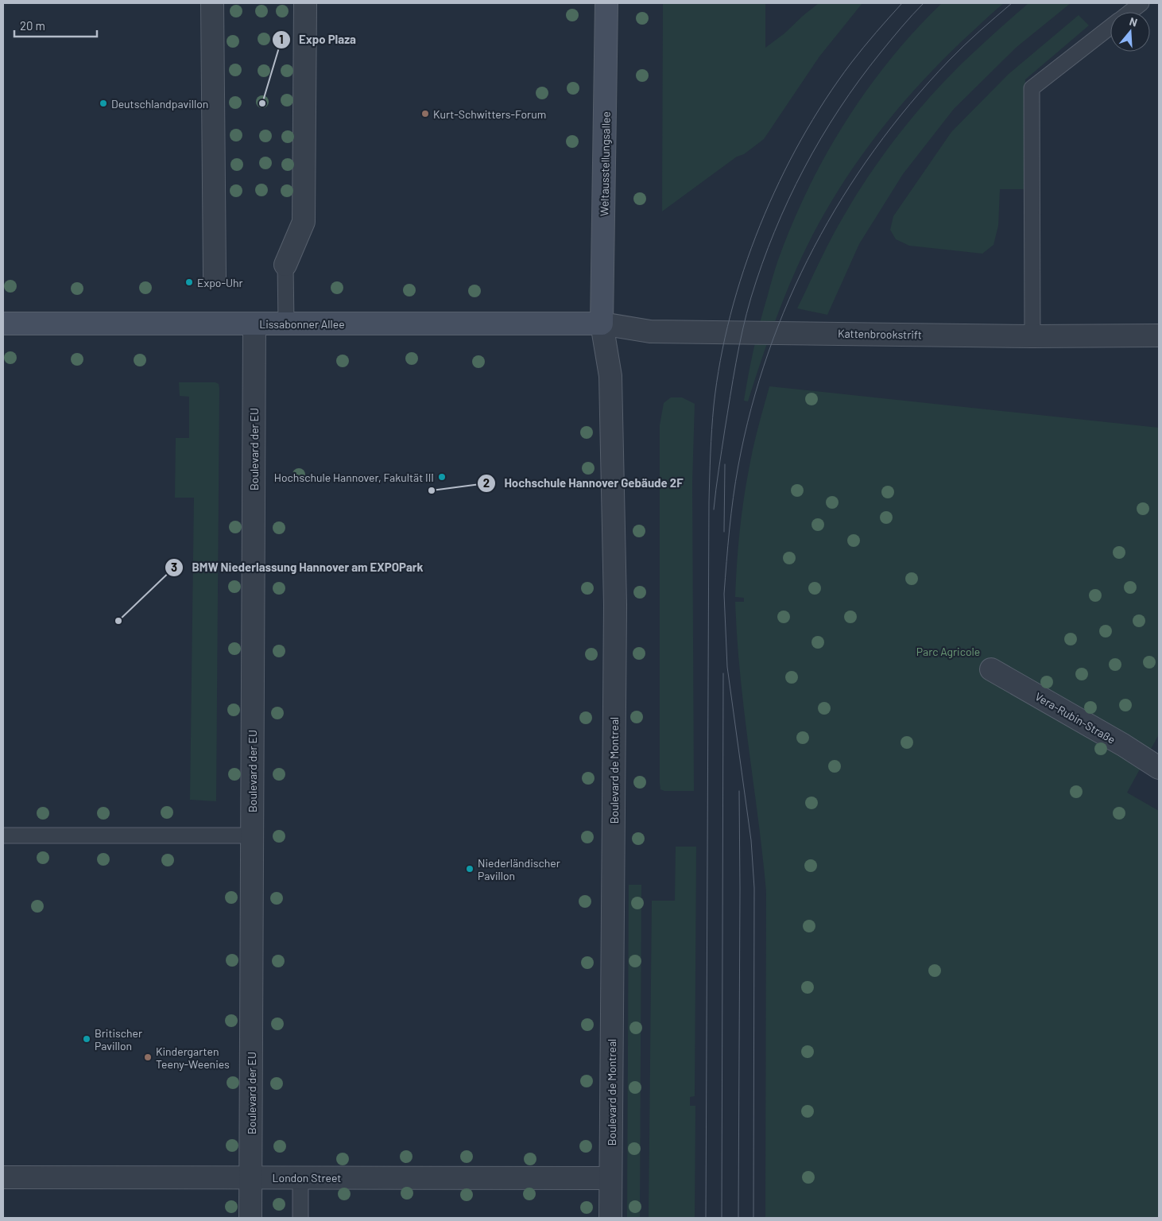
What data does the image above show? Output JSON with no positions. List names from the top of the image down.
{
  "streets": {
    "main road": ["Weltausstellungsallee", "Lissabonner Allee"],
    "street": [
      "Kattenbrookstrift",
      "Boulevard der EU",
      "Vera-Rubin-Straße",
      "Boulevard de Montreal",
      "London Street"
    ]
  },
  "crossings": [
    ["Weltausstellungsallee", "Lissabonner Allee"],
    ["Weltausstellungsallee", "Kattenbrookstrift"],
    ["Weltausstellungsallee", "Boulevard de Montreal"],
    ["Lissabonner Allee", "Kattenbrookstrift"],
    ["Lissabonner Allee", "Boulevard der EU"],
    ["Lissabonner Allee", "Boulevard de Montreal"],
    ["Kattenbrookstrift", "Boulevard de Montreal"],
    ["Boulevard der EU", "London Street"],
    ["Boulevard de Montreal", "London Street"]
  ],
  "parks": ["Parc Agricole"],
  "places": [
    "Deutschlandpavillon",
    "Expo Plaza",
    "Kurt-Schwitters-Forum",
    "Expo-Uhr",
    "Hochschule Hannover, Fakultät III",
    "Hochschule Hannover Gebäude 2F",
    "BMW Niederlassung Hannover am EXPOPark",
    "Niederländischer Pavillon",
    "Britischer Pavillon",
    "Kindergarten Teeny-Weenies"
  ],
  "scale_bar": "20 m",
  "north": "top"
}
